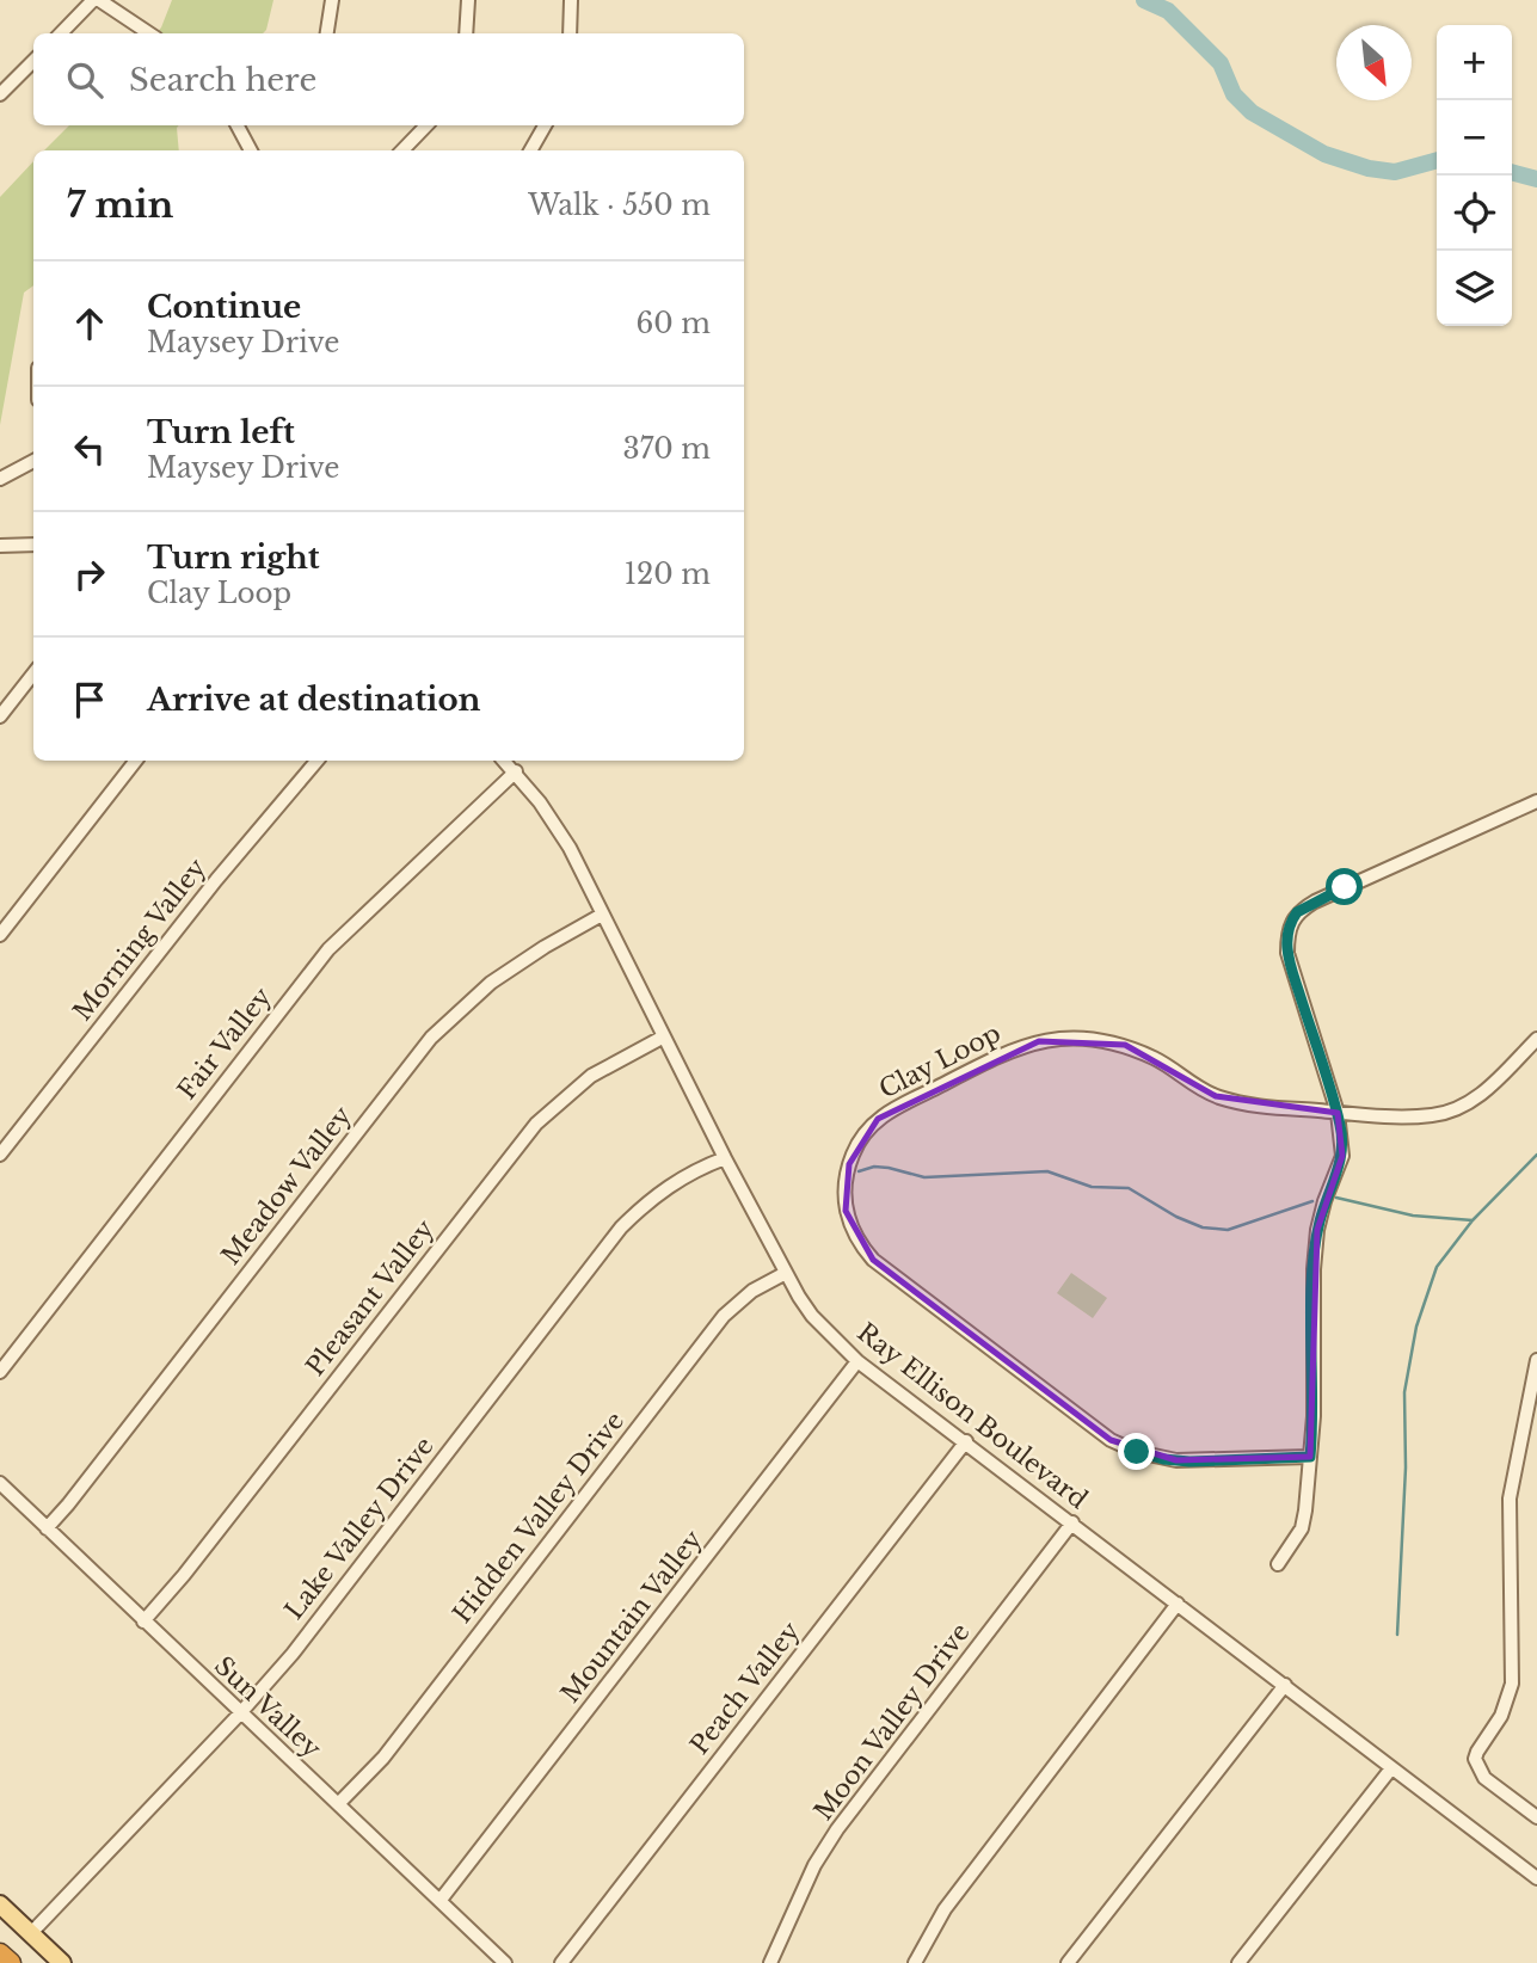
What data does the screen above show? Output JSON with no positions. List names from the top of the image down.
{
  "streets": {
    "street": [
      "Morning Valley",
      "Fair Valley",
      "Clay Loop",
      "Meadow Valley",
      "Pleasant Valley",
      "Ray Ellison Boulevard",
      "Hidden Valley Drive",
      "Lake Valley Drive",
      "Mountain Valley",
      "Peach Valley",
      "Sun Valley",
      "Moon Valley Drive"
    ]
  },
  "crossings": [
    ["Fair Valley", "Ray Ellison Boulevard"],
    ["Meadow Valley", "Ray Ellison Boulevard"],
    ["Meadow Valley", "Sun Valley"],
    ["Pleasant Valley", "Ray Ellison Boulevard"],
    ["Pleasant Valley", "Sun Valley"],
    ["Ray Ellison Boulevard", "Hidden Valley Drive"],
    ["Ray Ellison Boulevard", "Lake Valley Drive"],
    ["Ray Ellison Boulevard", "Mountain Valley"],
    ["Ray Ellison Boulevard", "Peach Valley"],
    ["Ray Ellison Boulevard", "Moon Valley Drive"],
    ["Hidden Valley Drive", "Sun Valley"],
    ["Lake Valley Drive", "Sun Valley"],
    ["Mountain Valley", "Sun Valley"]
  ],
  "north": "bottom right",
  "page": {
    "map_buttons": ["+", "−"],
    "search": "Search here",
    "heading": ["7 min", "Walk · 550 m"],
    "list": [
      ["Continue", "Maysey Drive", "60 m"],
      ["Turn left", "Maysey Drive", "370 m"],
      ["Turn right", "Clay Loop", "120 m"],
      "Arrive at destination"
    ]
  }
}
